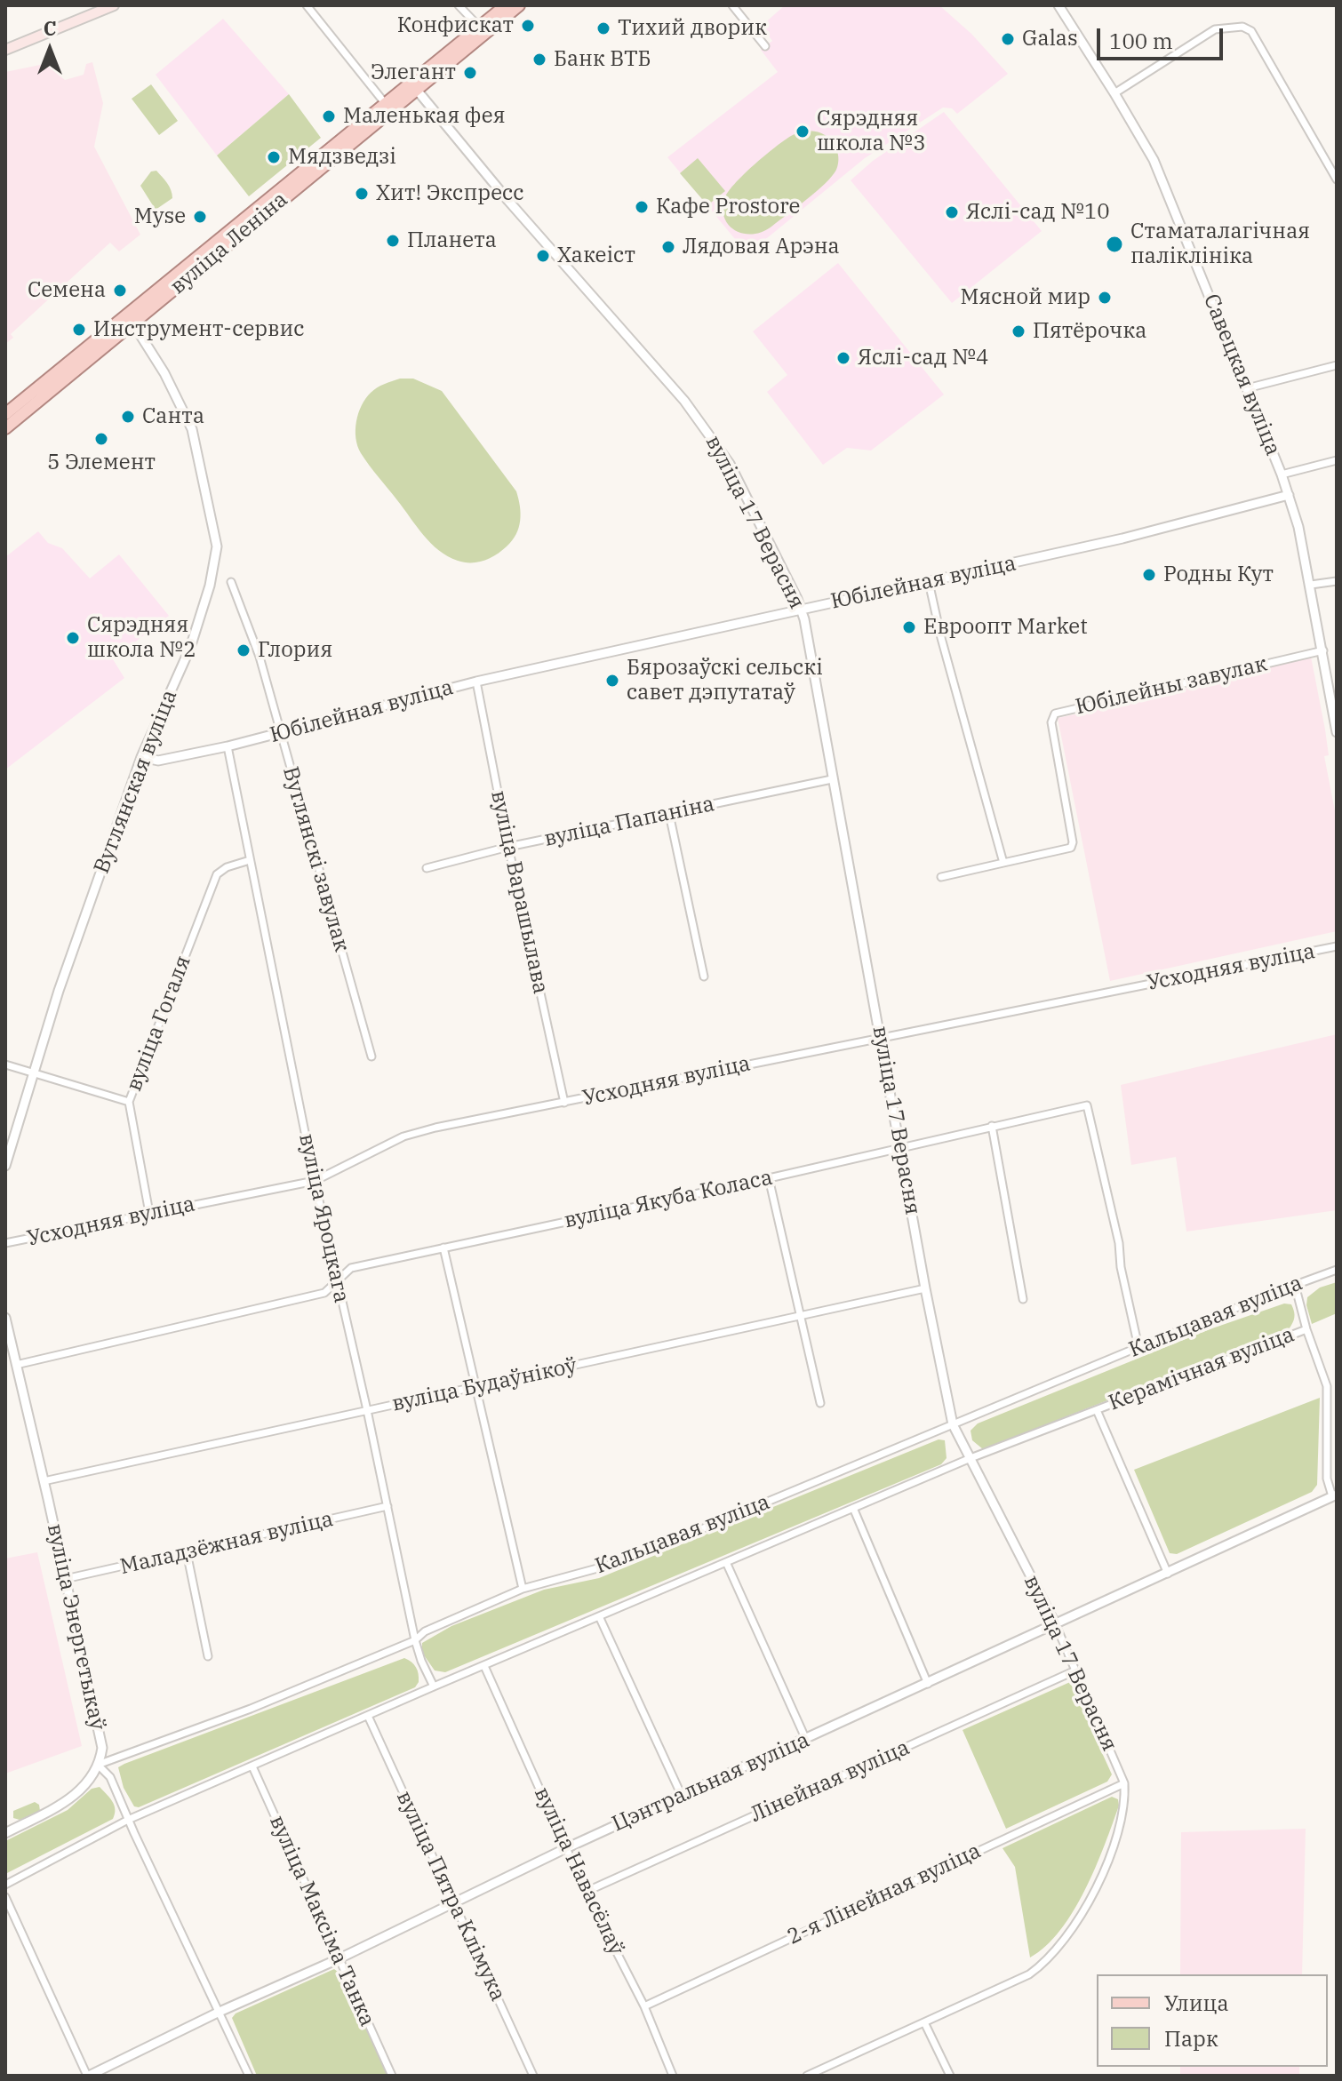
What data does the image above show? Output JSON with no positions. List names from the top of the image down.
{
  "streets": {
    "main road": ["вуліца Леніна"],
    "street": [
      "Савецкая вуліца",
      "вуліца 17 Верасня",
      "Юбілейная вуліца",
      "Юбілейны завулак",
      "Вуглянская вуліца",
      "вуліца Папаніна",
      "Вуглянскі завулак",
      "вуліца Варашылава",
      "Усходняя вуліца",
      "вуліца Гогаля",
      "вуліца Якуба Коласа",
      "вуліца Яроцкага",
      "Кальцавая вуліца",
      "Керамічная вуліца",
      "вуліца Будаўнікоў",
      "Маладзёжная вуліца",
      "вуліца Энергетыкаў",
      "Лінейная вуліца",
      "Цэнтральная вуліца",
      "вуліца Навасёлаў",
      "2-я Лінейная вуліца",
      "вуліца Пятра Клімука",
      "вуліца Максіма Танка"
    ]
  },
  "crossings": [
    ["вуліца Леніна", "вуліца 17 Верасня"],
    ["вуліца Леніна", "Вуглянская вуліца"],
    ["Савецкая вуліца", "Юбілейная вуліца"],
    ["Савецкая вуліца", "Юбілейны завулак"],
    ["вуліца 17 Верасня", "Юбілейная вуліца"],
    ["вуліца 17 Верасня", "вуліца Папаніна"],
    ["вуліца 17 Верасня", "Усходняя вуліца"],
    ["вуліца 17 Верасня", "вуліца Якуба Коласа"],
    ["вуліца 17 Верасня", "Кальцавая вуліца"],
    ["вуліца 17 Верасня", "Керамічная вуліца"],
    ["вуліца 17 Верасня", "вуліца Будаўнікоў"],
    ["вуліца 17 Верасня", "Лінейная вуліца"],
    ["вуліца 17 Верасня", "Цэнтральная вуліца"],
    ["вуліца 17 Верасня", "2-я Лінейная вуліца"],
    ["Юбілейная вуліца", "Вуглянская вуліца"],
    ["Юбілейная вуліца", "Вуглянскі завулак"],
    ["Юбілейная вуліца", "вуліца Варашылава"],
    ["Юбілейная вуліца", "вуліца Яроцкага"],
    ["вуліца Папаніна", "вуліца Варашылава"],
    ["вуліца Варашылава", "Усходняя вуліца"],
    ["Усходняя вуліца", "вуліца Гогаля"],
    ["Усходняя вуліца", "вуліца Яроцкага"],
    ["вуліца Гогаля", "вуліца Яроцкага"],
    ["вуліца Якуба Коласа", "вуліца Яроцкага"],
    ["вуліца Якуба Коласа", "Кальцавая вуліца"],
    ["вуліца Якуба Коласа", "вуліца Энергетыкаў"],
    ["вуліца Яроцкага", "Кальцавая вуліца"],
    ["вуліца Яроцкага", "Керамічная вуліца"],
    ["вуліца Яроцкага", "вуліца Будаўнікоў"],
    ["вуліца Яроцкага", "Маладзёжная вуліца"],
    ["Кальцавая вуліца", "вуліца Энергетыкаў"],
    ["Керамічная вуліца", "вуліца Навасёлаў"],
    ["Керамічная вуліца", "вуліца Пятра Клімука"],
    ["Керамічная вуліца", "вуліца Максіма Танка"],
    ["вуліца Будаўнікоў", "вуліца Энергетыкаў"],
    ["Маладзёжная вуліца", "вуліца Энергетыкаў"],
    ["Лінейная вуліца", "вуліца Навасёлаў"],
    ["Цэнтральная вуліца", "вуліца Навасёлаў"],
    ["Цэнтральная вуліца", "вуліца Пятра Клімука"],
    ["Цэнтральная вуліца", "вуліца Максіма Танка"],
    ["вуліца Навасёлаў", "2-я Лінейная вуліца"]
  ],
  "places": [
    "Конфискат",
    "Тихий дворик",
    "Galas",
    "Банк ВТБ",
    "Элегант",
    "Маленькая фея",
    "Сярэдняя школа №3",
    "Мядзведзі",
    "Хит! Экспресс",
    "Кафе Prostore",
    "Яслі-сад №10",
    "Myse",
    "Планета",
    "Стаматалагічная паліклініка",
    "Лядовая Арэна",
    "Хакеіст",
    "Семена",
    "Мясной мир",
    "Инструмент-сервис",
    "Пятёрочка",
    "Яслі-сад №4",
    "Санта",
    "5 Элемент",
    "Родны Кут",
    "Евроопт Market",
    "Сярэдняя школа №2",
    "Глория",
    "Бярозаўскі сельскі савет дэпутатаў"
  ],
  "legend": ["Улица", "Парк"],
  "scale_bar": "100 m",
  "north": "top"
}
